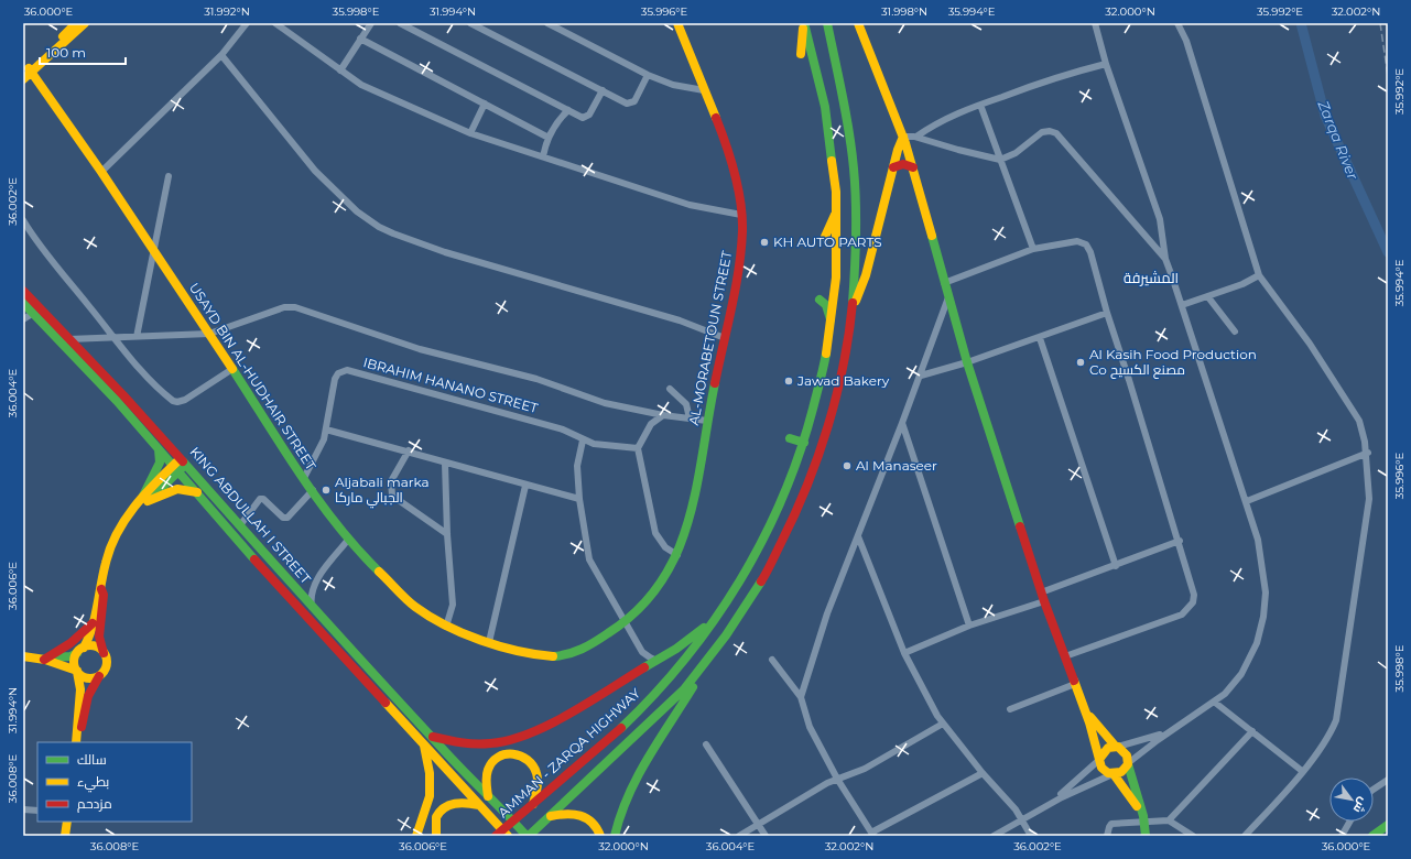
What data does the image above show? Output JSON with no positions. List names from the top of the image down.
{
  "streets": {
    "main road": [
      "AL-MORABETOUN STREET",
      "USAYD BIN AL-HUDHAIR STREET",
      "KING ABDULLAH I STREET",
      "AMMAN - ZARQA HIGHWAY"
    ],
    "street": ["IBRAHIM HANANO STREET"]
  },
  "crossings": [
    ["AL-MORABETOUN STREET", "USAYD BIN AL-HUDHAIR STREET"],
    ["USAYD BIN AL-HUDHAIR STREET", "IBRAHIM HANANO STREET"]
  ],
  "districts": ["المشيرفة"],
  "water": ["Zarqa River"],
  "places": [
    "KH AUTO PARTS",
    "Al Kasih Food Production Co مصنع الكسيح",
    "Jawad Bakery",
    "Al Manaseer",
    "Aljabali marka الجبالي ماركا"
  ],
  "legend": ["سالك", "بطيء", "مزدحم"],
  "scale_bar": "100 m",
  "north": "bottom right",
  "coordinates": [
    "36.000°E",
    "31.992°N",
    "35.998°E",
    "31.994°N",
    "35.996°E",
    "31.998°N",
    "35.994°E",
    "32.000°N",
    "35.992°E",
    "32.002°N",
    "36.002°E",
    "36.004°E",
    "36.006°E",
    "36.008°E"
  ]
}
